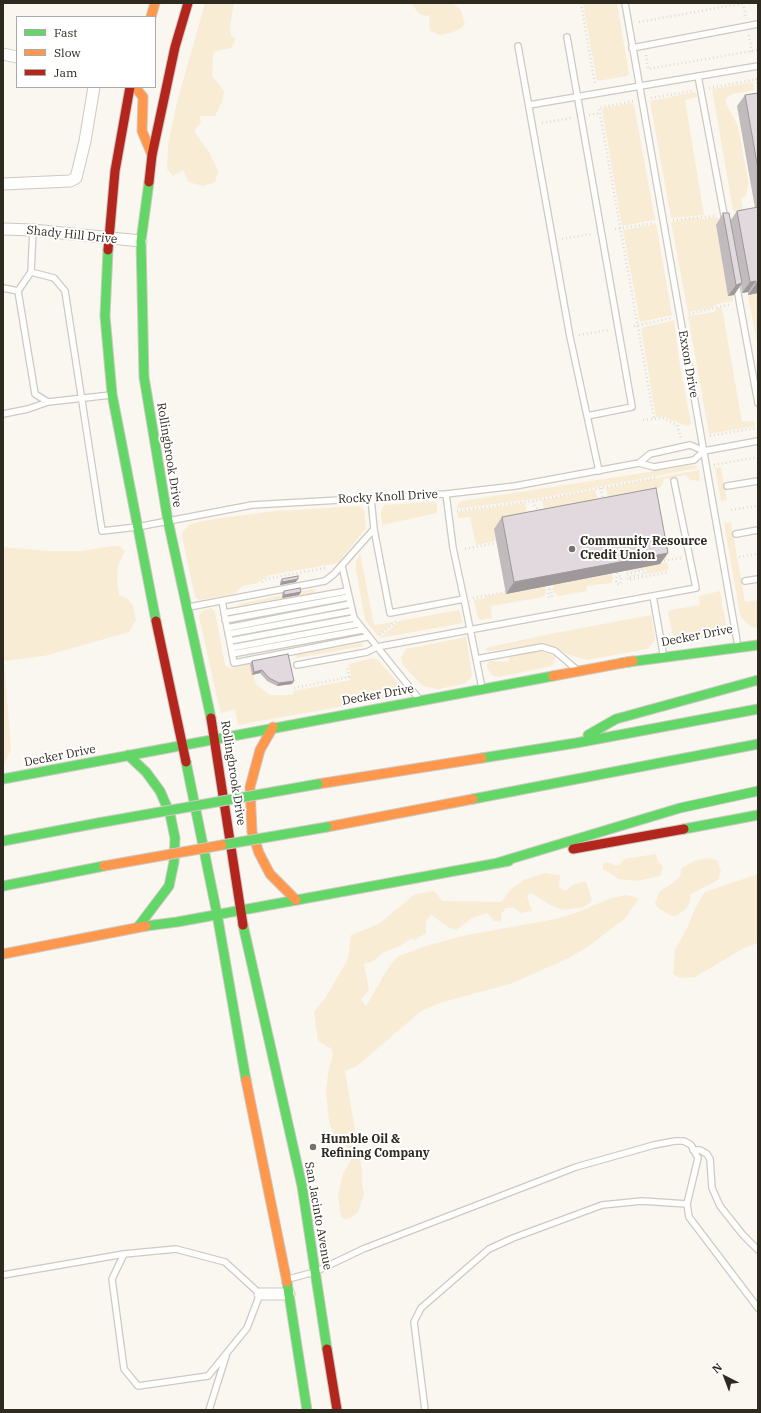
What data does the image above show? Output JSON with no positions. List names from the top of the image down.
{
  "streets": {
    "main road": ["Rollingbrook Drive", "Decker Drive", "San Jacinto Avenue"],
    "street": ["Shady Hill Drive"],
    "lane": ["Exxon Drive", "Rocky Knoll Drive"]
  },
  "crossings": [
    ["Shady Hill Drive", "Rollingbrook Drive"],
    ["Exxon Drive", "Rocky Knoll Drive"],
    ["Exxon Drive", "Decker Drive"],
    ["Rollingbrook Drive", "Rocky Knoll Drive"],
    ["Rollingbrook Drive", "Decker Drive"],
    ["Rollingbrook Drive", "San Jacinto Avenue"]
  ],
  "places": ["Community Resource Credit Union", "Humble Oil & Refining Company"],
  "legend": ["Fast", "Slow", "Jam"],
  "north": "top left"
}
